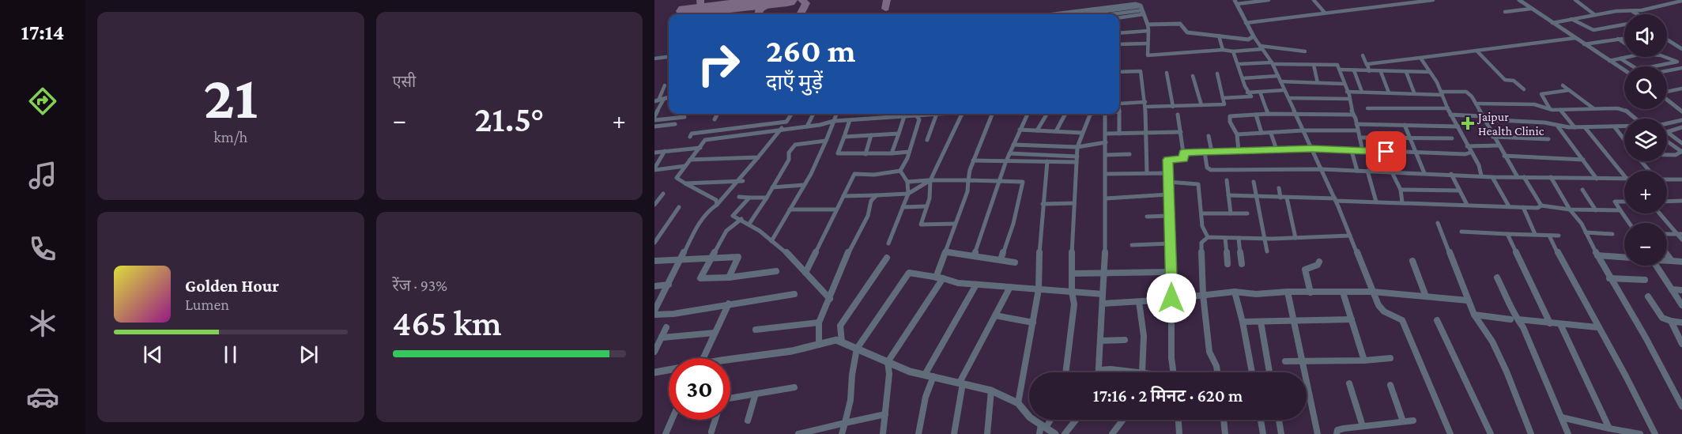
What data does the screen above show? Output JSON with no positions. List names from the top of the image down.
{
  "places": {
    "health": ["Jaipur Health Clinic"]
  },
  "page": {
    "tabs": "17:14",
    "tile": [
      ["21", "km/h"],
      "एसी",
      ["रेंज · 93%", "465 km"]
    ],
    "map_buttons": ["+", "−"],
    "turn": ["260 m", "दाएँ मुड़ें"],
    "heat": ["−", "21.5°", "+"],
    "song": ["Golden Hour", "Lumen"],
    "limit": "30",
    "trip": "17:16 · 2 मिनट · 620 m"
  }
}
